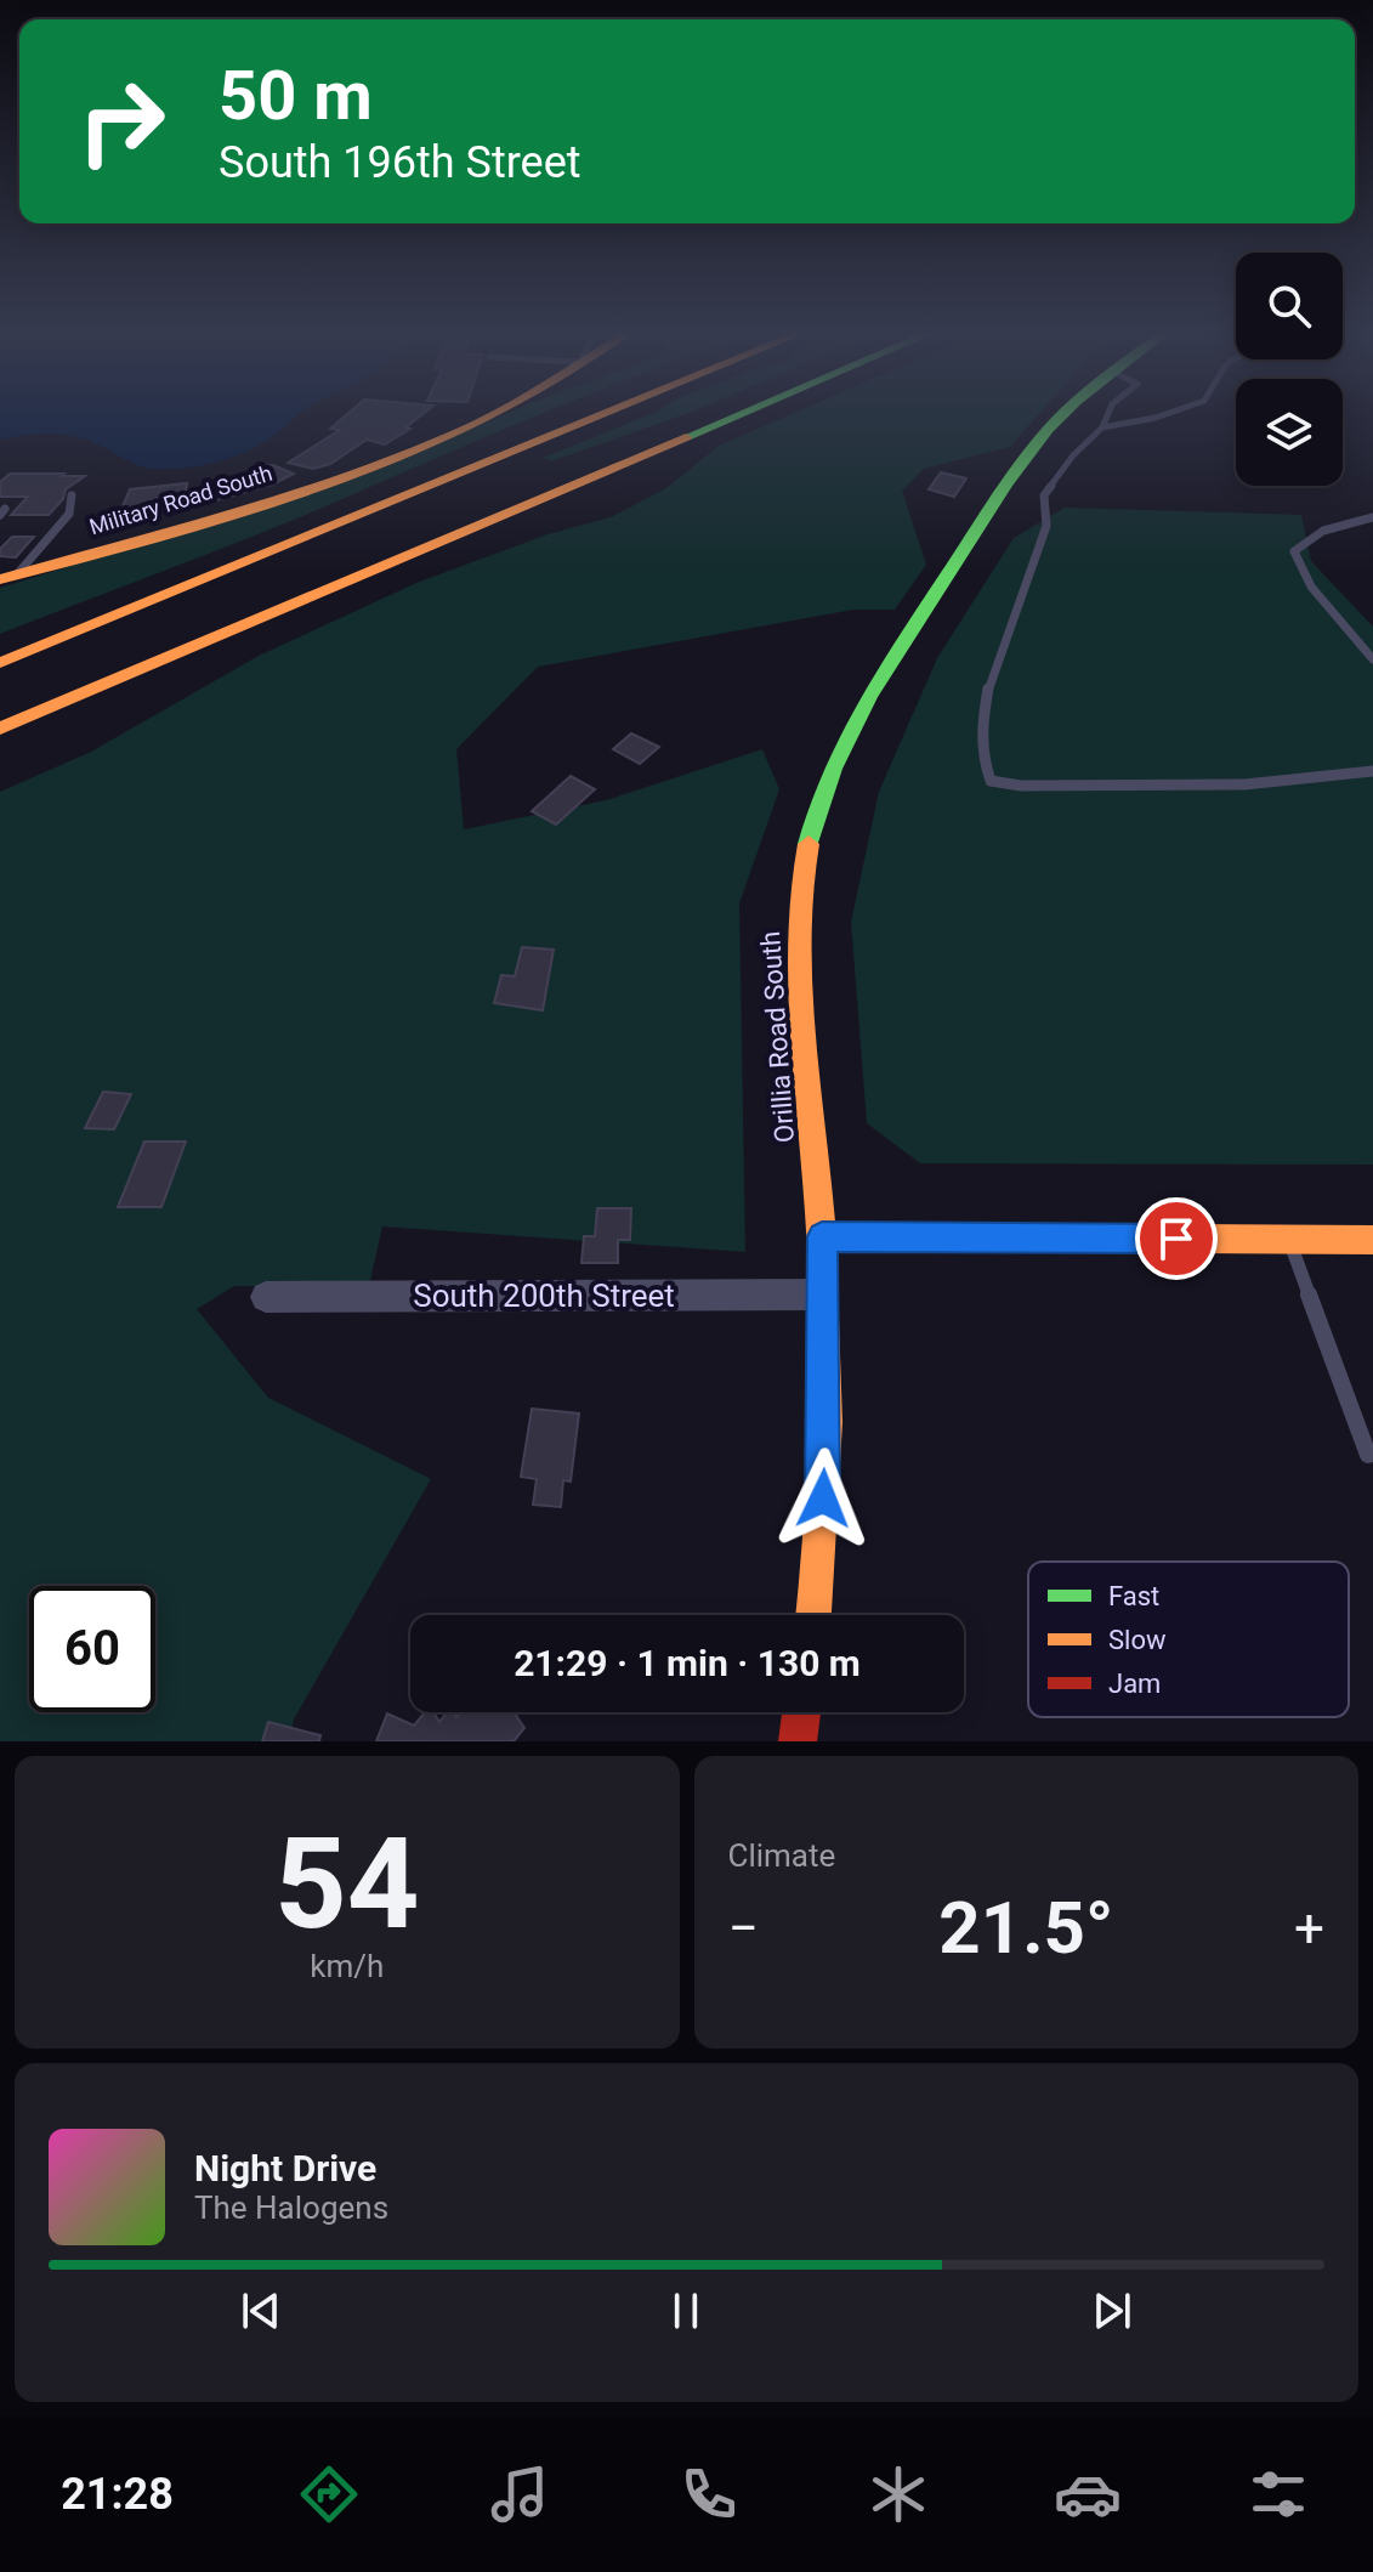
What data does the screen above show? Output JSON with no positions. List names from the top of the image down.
{
  "streets": {
    "main road": ["Military Road South", "Orillia Road South"],
    "street": ["South 200th Street"]
  },
  "crossings": [
    ["Orillia Road South", "South 200th Street"]
  ],
  "legend": ["Fast", "Slow", "Jam"],
  "page": {
    "turn": ["50 m", "South 196th Street"],
    "limit": "60",
    "trip": "21:29 · 1 min · 130 m",
    "tile": [
      ["54", "km/h"],
      "Climate"
    ],
    "heat": ["−", "21.5°", "+"],
    "song": ["Night Drive", "The Halogens"],
    "tabs": "21:28"
  }
}
